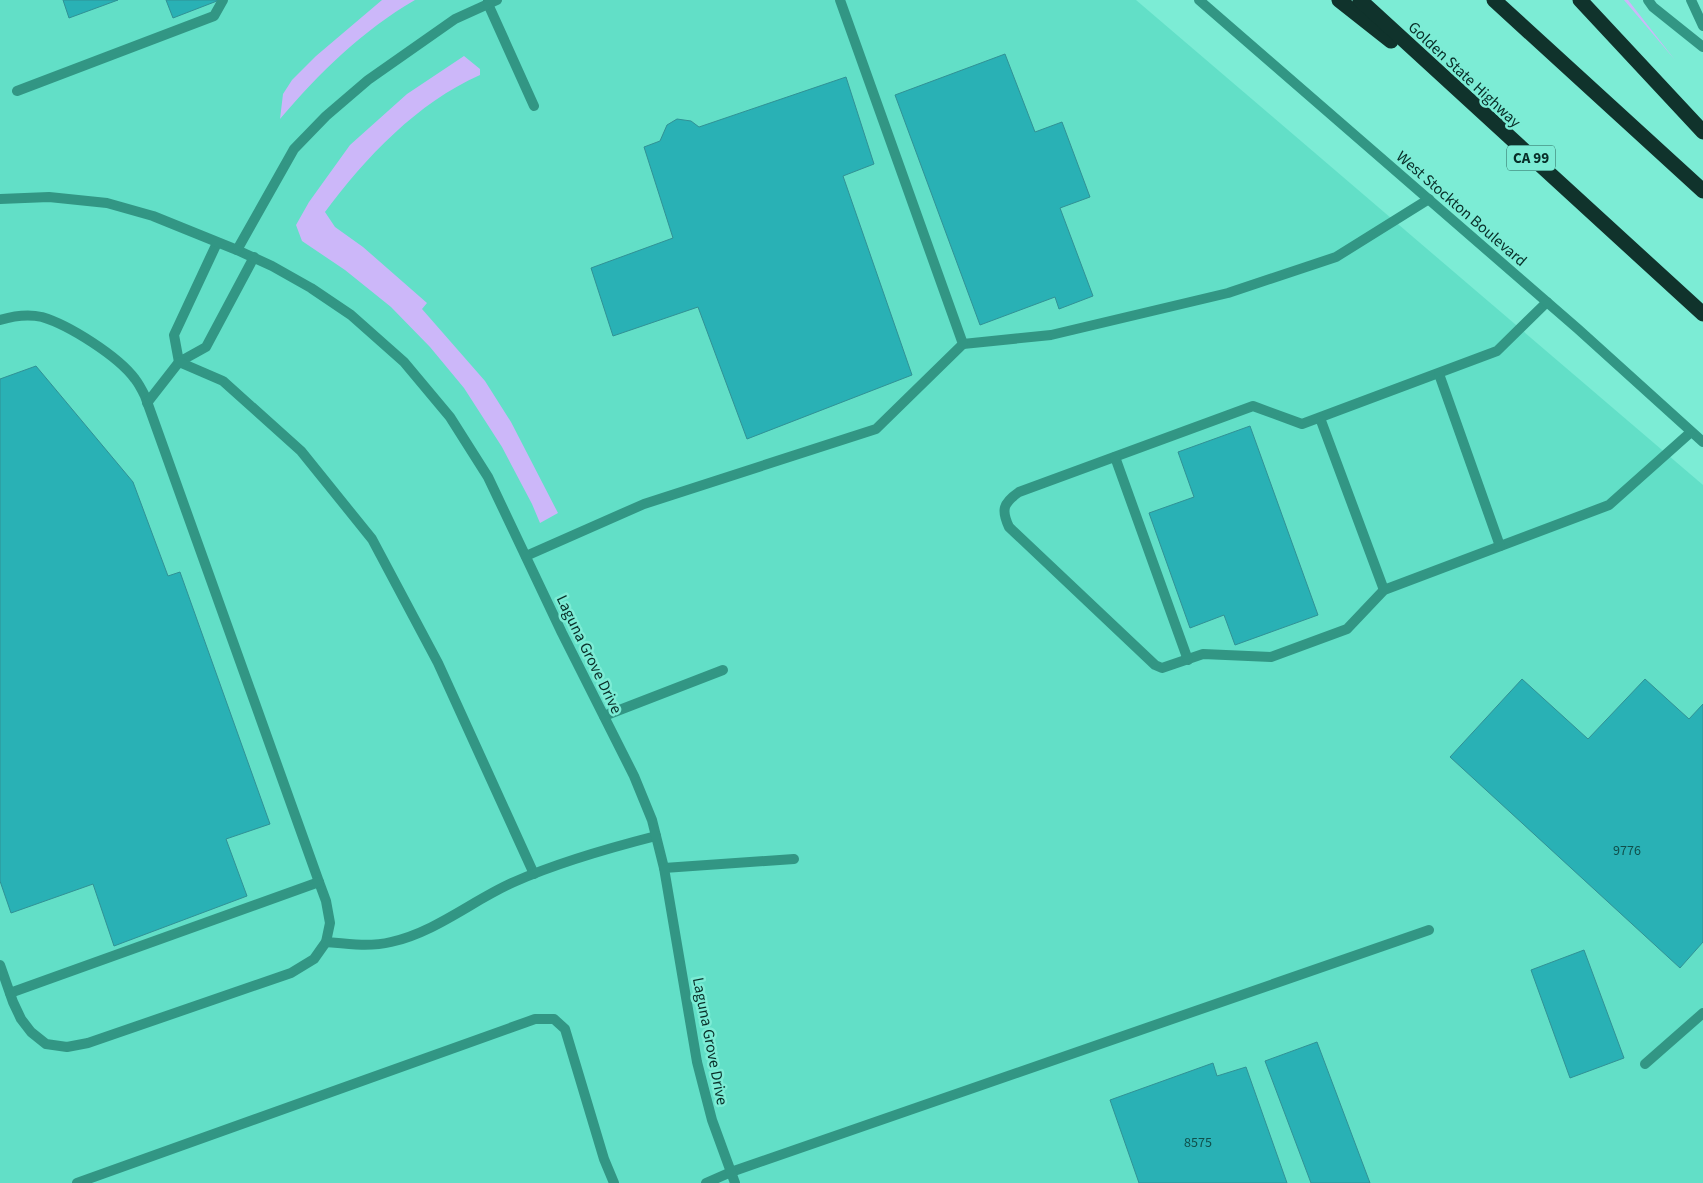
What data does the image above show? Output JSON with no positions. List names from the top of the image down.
{
  "streets": {
    "highway": ["Golden State Highway", "CA 99"],
    "street": ["West Stockton Boulevard", "Laguna Grove Drive"]
  },
  "house_numbers": ["9776", "8575"]
}
